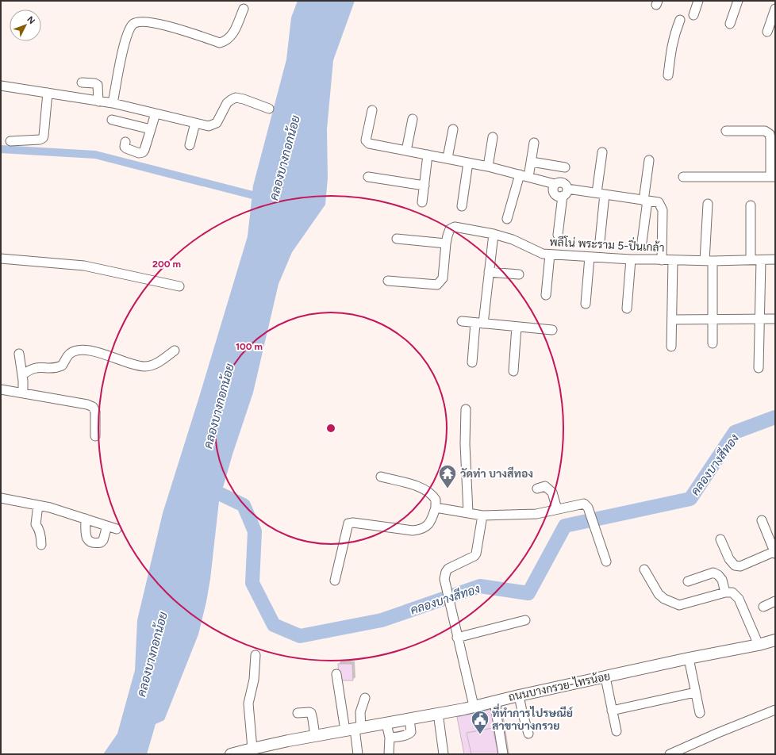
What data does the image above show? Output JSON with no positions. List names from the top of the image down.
{
  "streets": {
    "main road": ["ถนนบางกรวย-ไทรน้อย"],
    "street": ["พลีโน่ พระราม 5-ปิ่นเกล้า"]
  },
  "water": ["คลองบางกอกน้อย", "คลองบางสีทอง"],
  "places": {
    "temple": ["วัดท่า บางสีทอง"],
    "public building": ["ที่ทำการไปรษณีย์ สาขาบางกรวย"]
  },
  "north": "top right",
  "rings": ["200 m", "100 m"]
}
